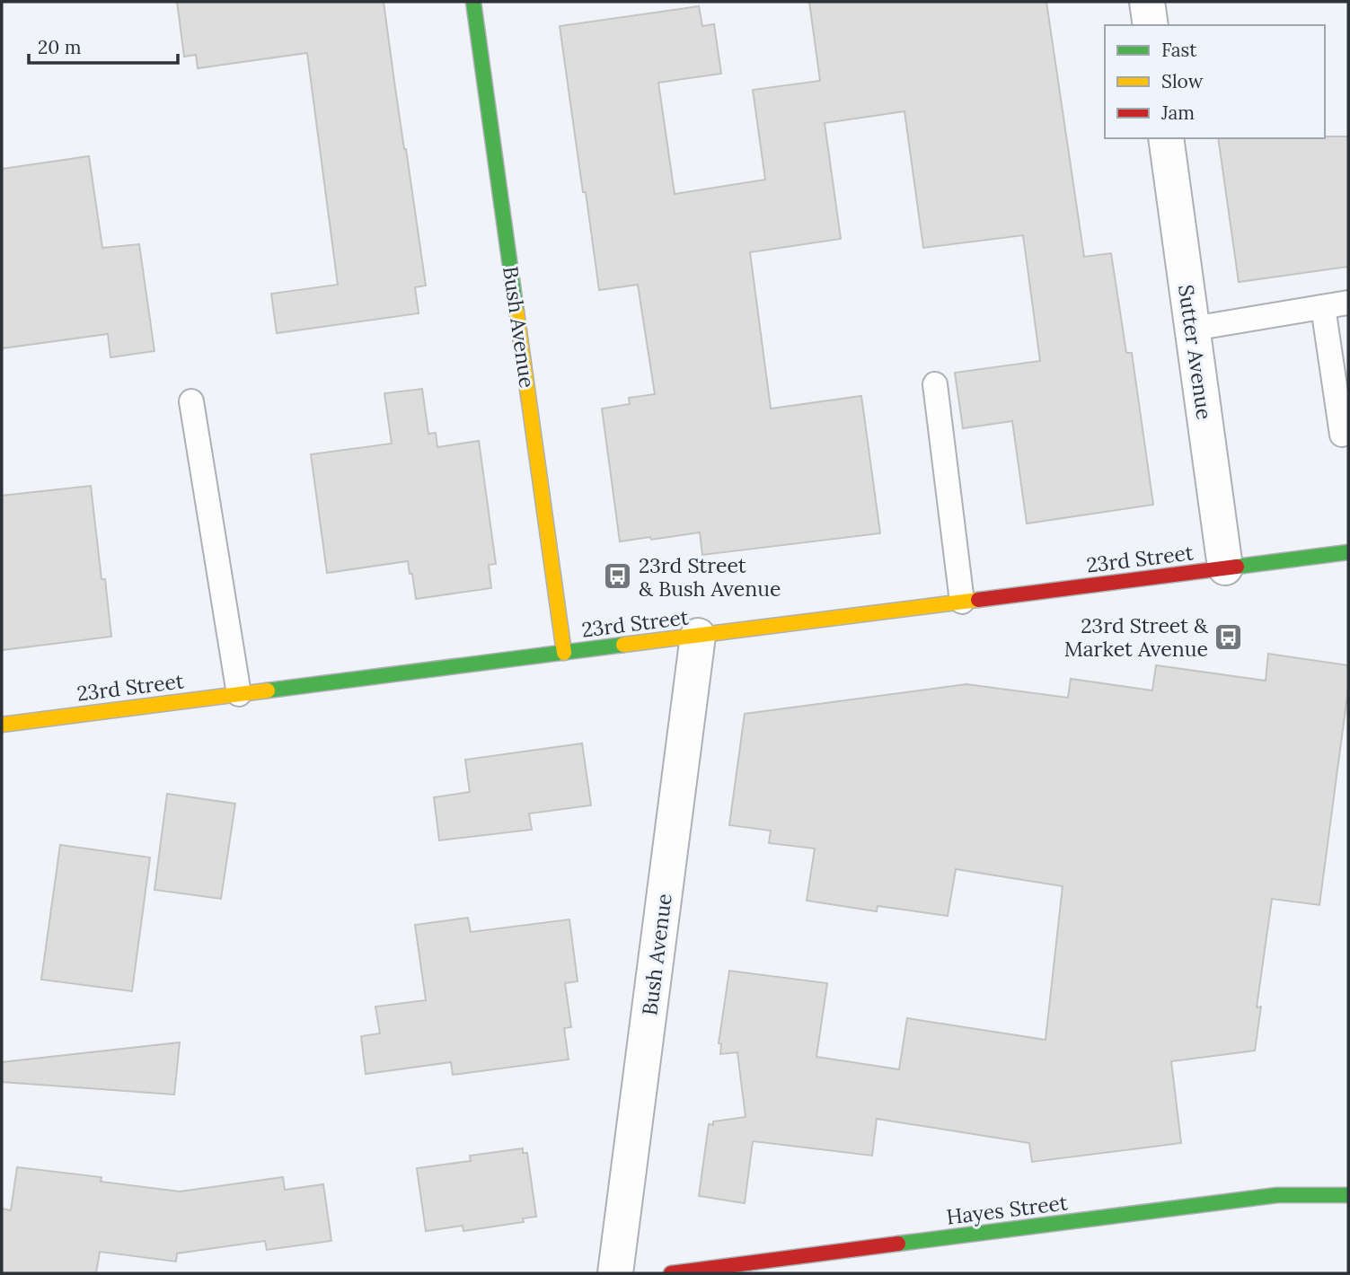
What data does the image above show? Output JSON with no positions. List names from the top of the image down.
{
  "streets": {
    "main road": ["Bush Avenue", "23rd Street", "Hayes Street"],
    "street": ["Sutter Avenue"]
  },
  "crossings": [
    ["Bush Avenue", "23rd Street"],
    ["Sutter Avenue", "23rd Street"]
  ],
  "places": {
    "bus stop": ["23rd Street & Bush Avenue", "23rd Street & Market Avenue"]
  },
  "legend": ["Fast", "Slow", "Jam"],
  "scale_bar": "20 m"
}
